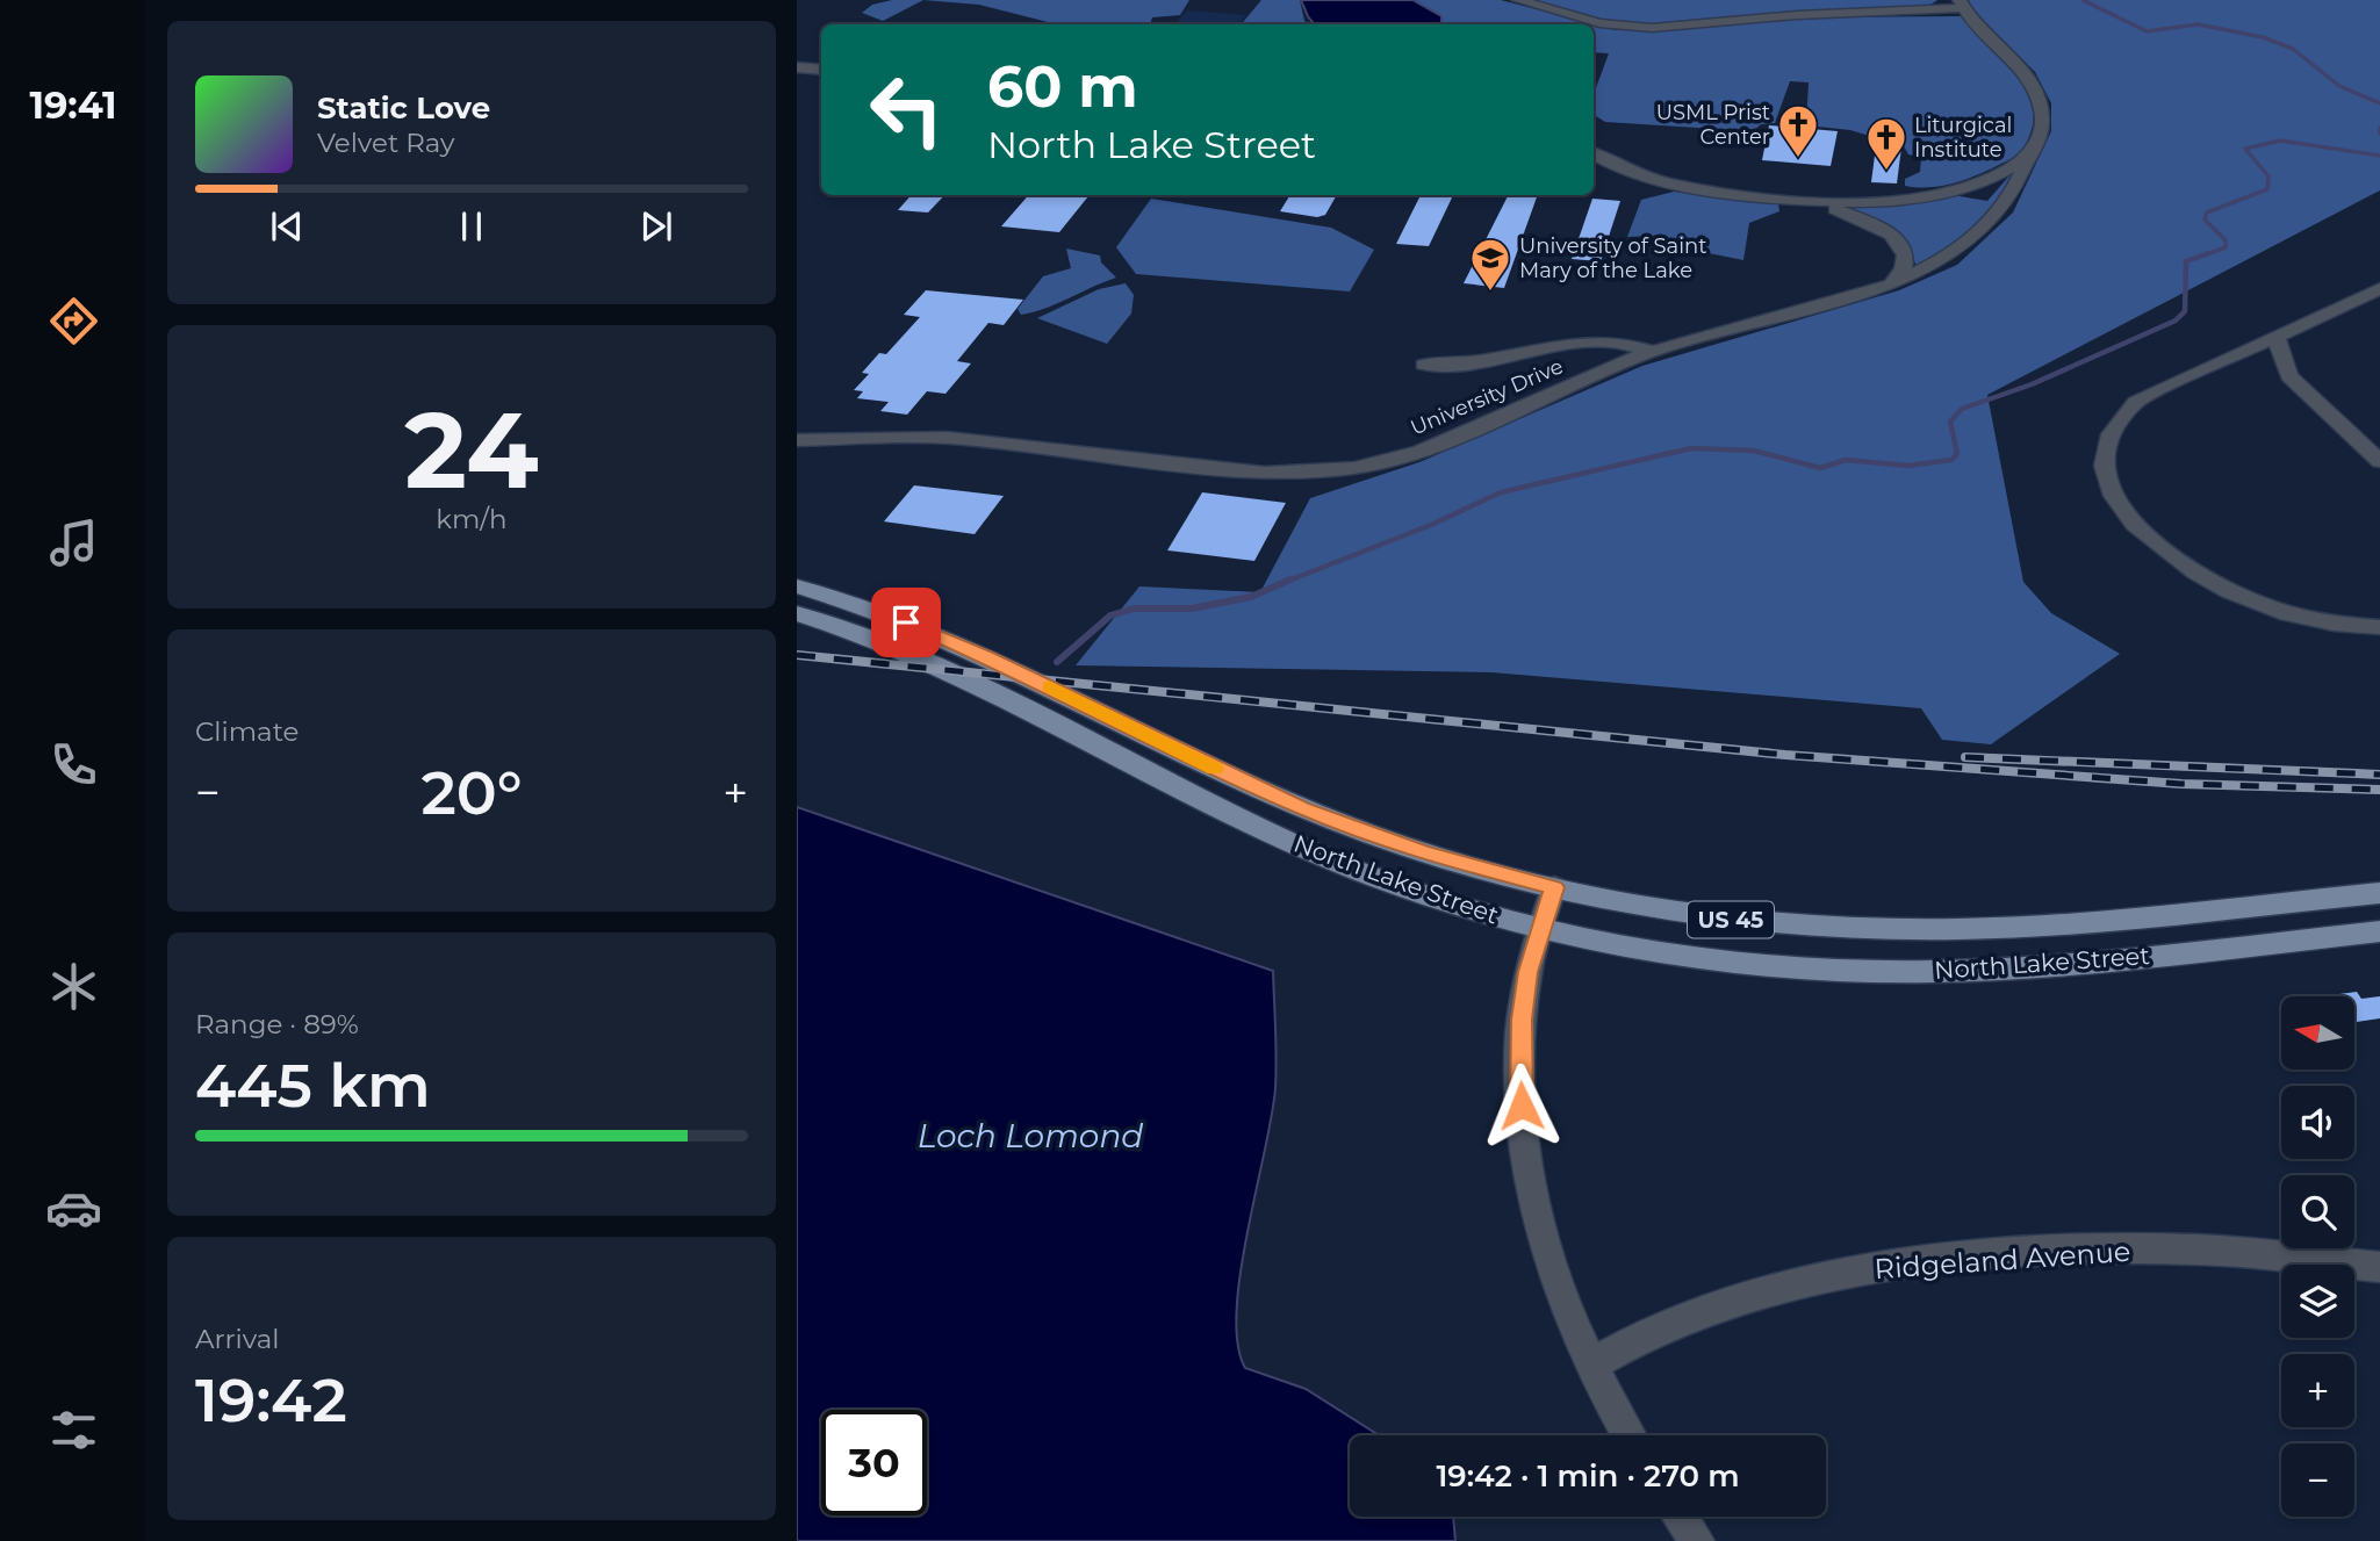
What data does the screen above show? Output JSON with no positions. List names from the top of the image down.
{
  "streets": {
    "main road": ["North Lake Street", "US 45"],
    "street": ["University Drive", "Ridgeland Avenue"]
  },
  "water": ["Loch Lomond"],
  "places": {
    "church": ["USML Prist Center", "Liturgical Institute"],
    "school or university": ["University of Saint Mary of the Lake"]
  },
  "north": "left",
  "page": {
    "tabs": "19:41",
    "turn": ["60 m", "North Lake Street"],
    "song": ["Static Love", "Velvet Ray"],
    "tile": [
      ["24", "km/h"],
      "Climate",
      ["Range · 89%", "445 km"],
      ["Arrival", "19:42"]
    ],
    "heat": ["−", "20°", "+"],
    "map_buttons": ["+", "−"],
    "limit": "30",
    "trip": "19:42 · 1 min · 270 m"
  }
}
